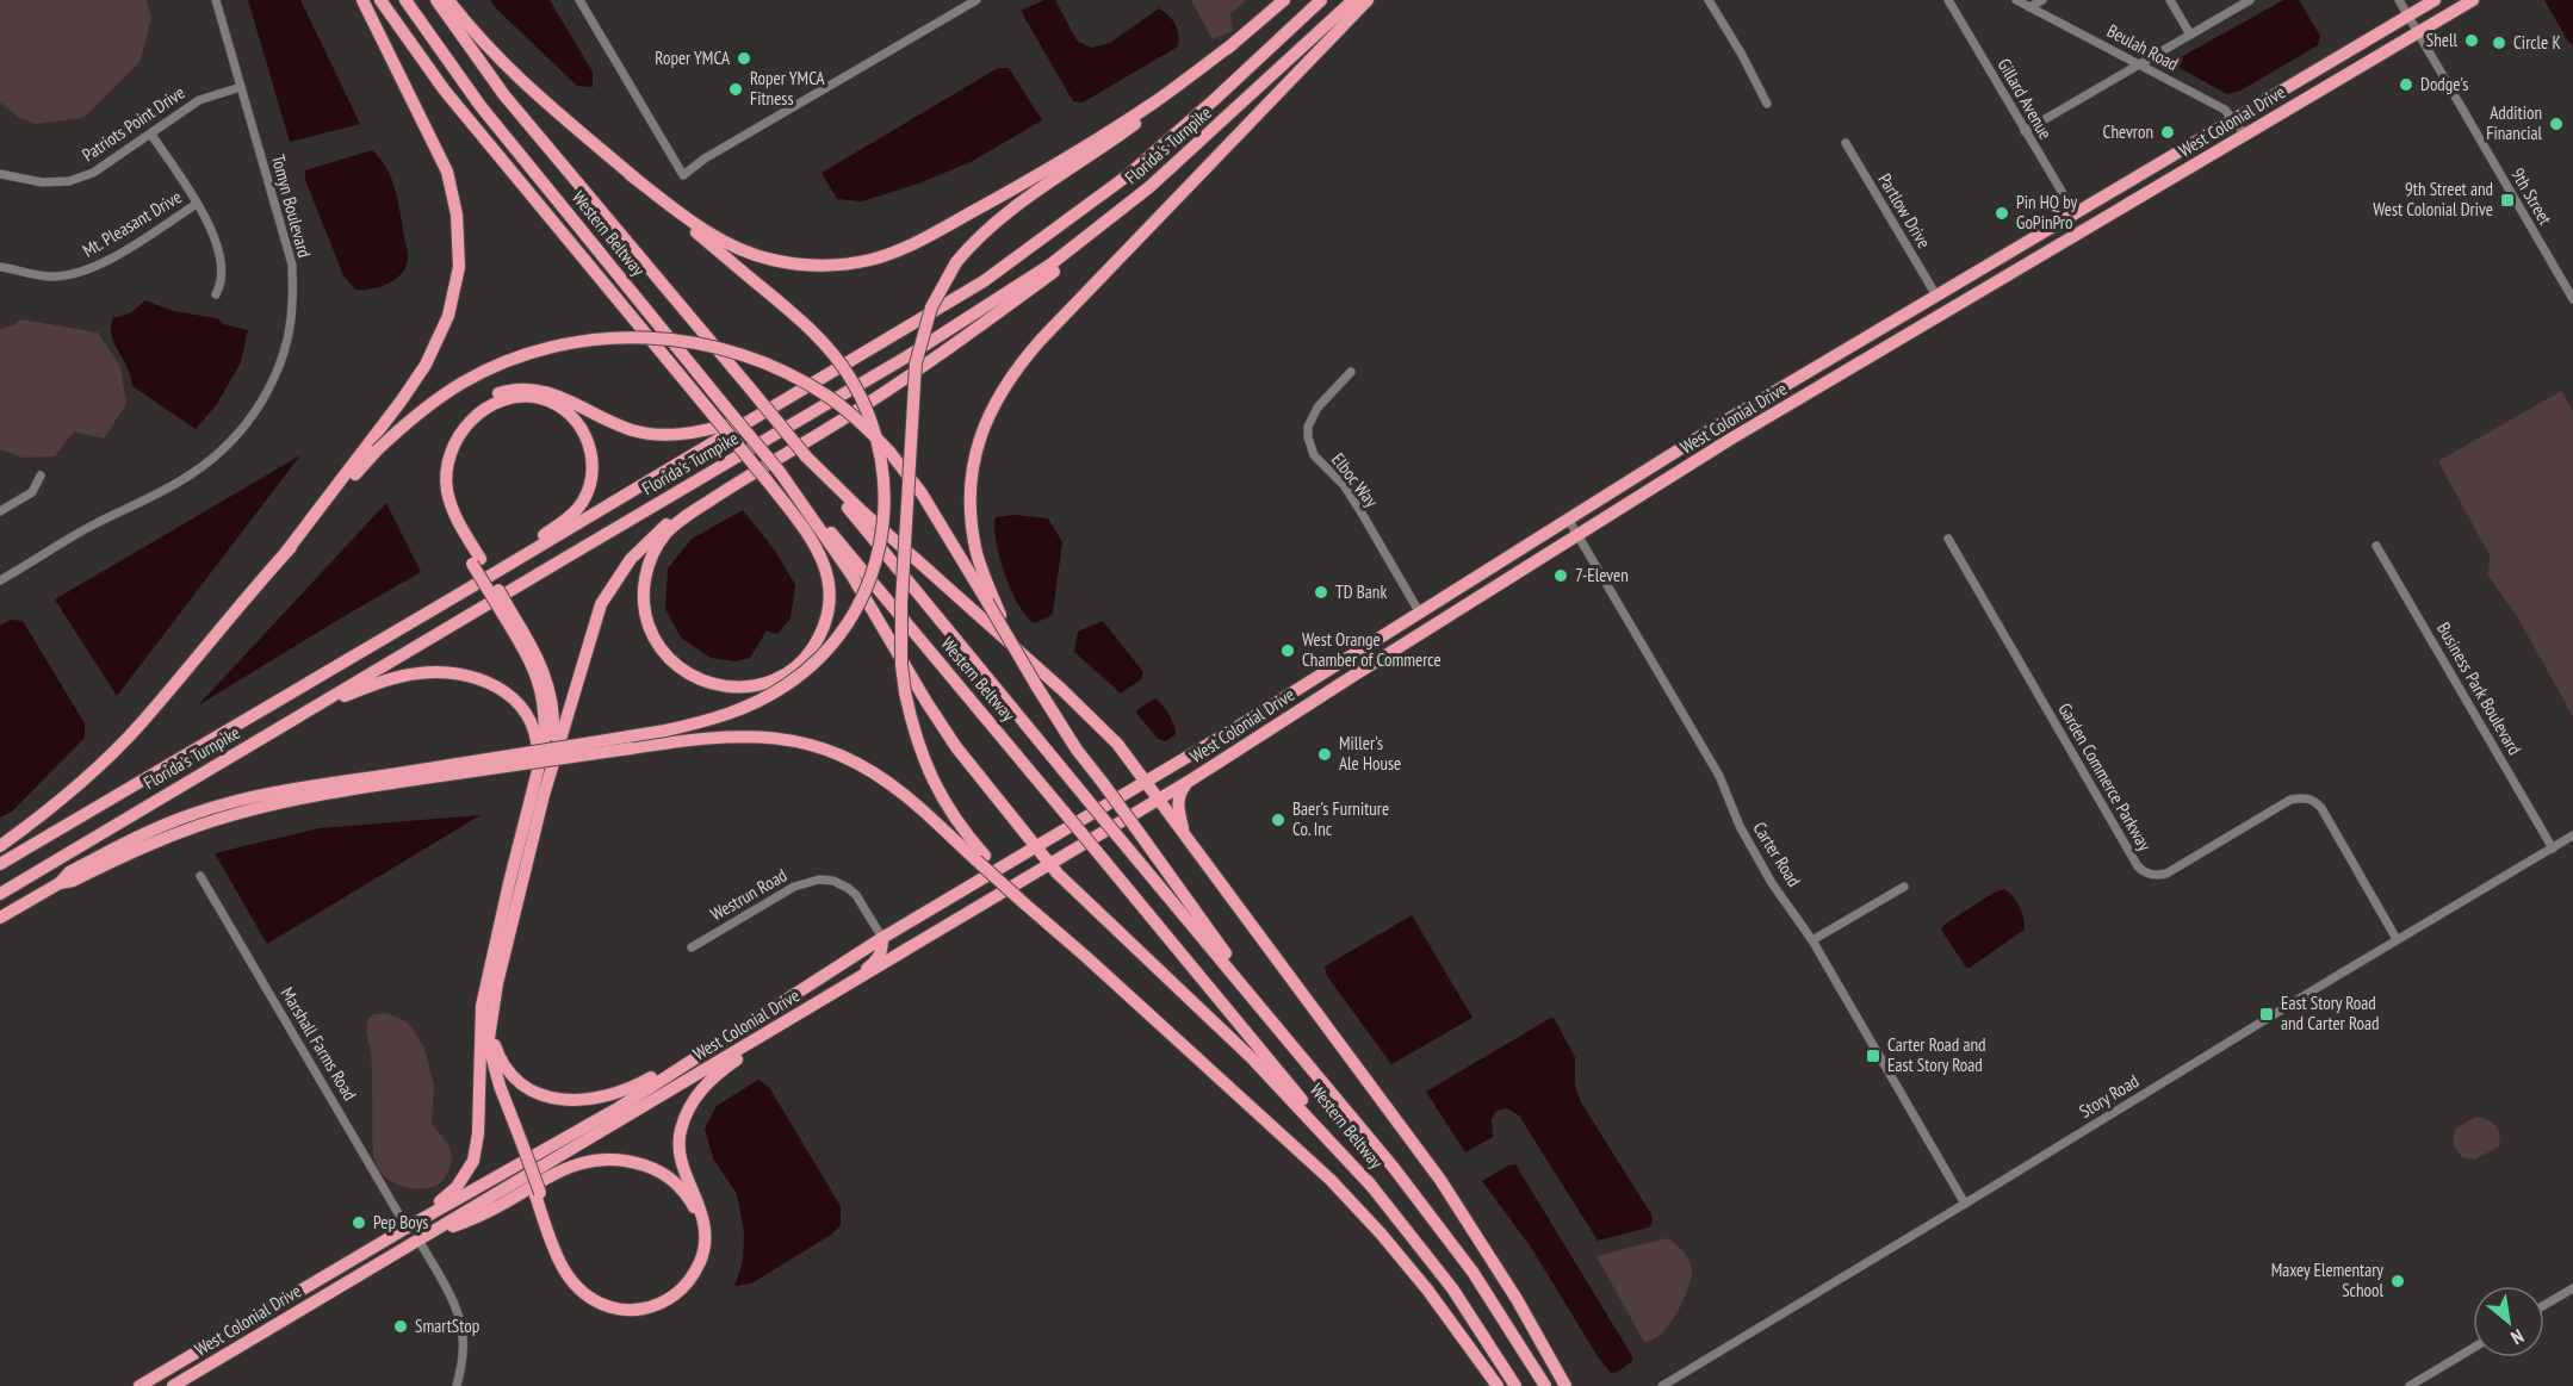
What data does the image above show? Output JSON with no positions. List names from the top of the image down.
{
  "streets": {
    "highway": ["West Colonial Drive", "Florida's Turnpike", "Western Beltway"],
    "street": [
      "Beulah Road",
      "Gillard Avenue",
      "Patriots Point Drive",
      "9th Street",
      "Tomyn Boulevard",
      "Partlow Drive",
      "Mt. Pleasant Drive",
      "Elboc Way",
      "Business Park Boulevard",
      "Garden Commerce Parkway",
      "Carter Road",
      "Westrun Road",
      "Marshall Farms Road",
      "Story Road"
    ]
  },
  "crossings": [
    ["Beulah Road", "West Colonial Drive"],
    ["Gillard Avenue", "West Colonial Drive"],
    ["West Colonial Drive", "9th Street"],
    ["West Colonial Drive", "Partlow Drive"],
    ["West Colonial Drive", "Elboc Way"],
    ["West Colonial Drive", "Carter Road"],
    ["West Colonial Drive", "Westrun Road"],
    ["West Colonial Drive", "Marshall Farms Road"],
    ["Patriots Point Drive", "Tomyn Boulevard"],
    ["Business Park Boulevard", "Story Road"],
    ["Garden Commerce Parkway", "Story Road"],
    ["Carter Road", "Story Road"]
  ],
  "places": {
    "other": [
      "Shell",
      "Circle K",
      "Roper YMCA",
      "Dodge's",
      "Roper YMCA Fitness",
      "Addition Financial",
      "Chevron",
      "Pin HQ by GoPinPro",
      "7-Eleven",
      "TD Bank",
      "West Orange Chamber of Commerce",
      "Miller's Ale House",
      "Baer's Furniture Co. Inc",
      "Pep Boys",
      "Maxey Elementary School",
      "SmartStop"
    ],
    "transit": ["9th Street and West Colonial Drive", "East Story Road and Carter Road", "Carter Road and East Story Road"]
  },
  "north": "bottom right"
}
